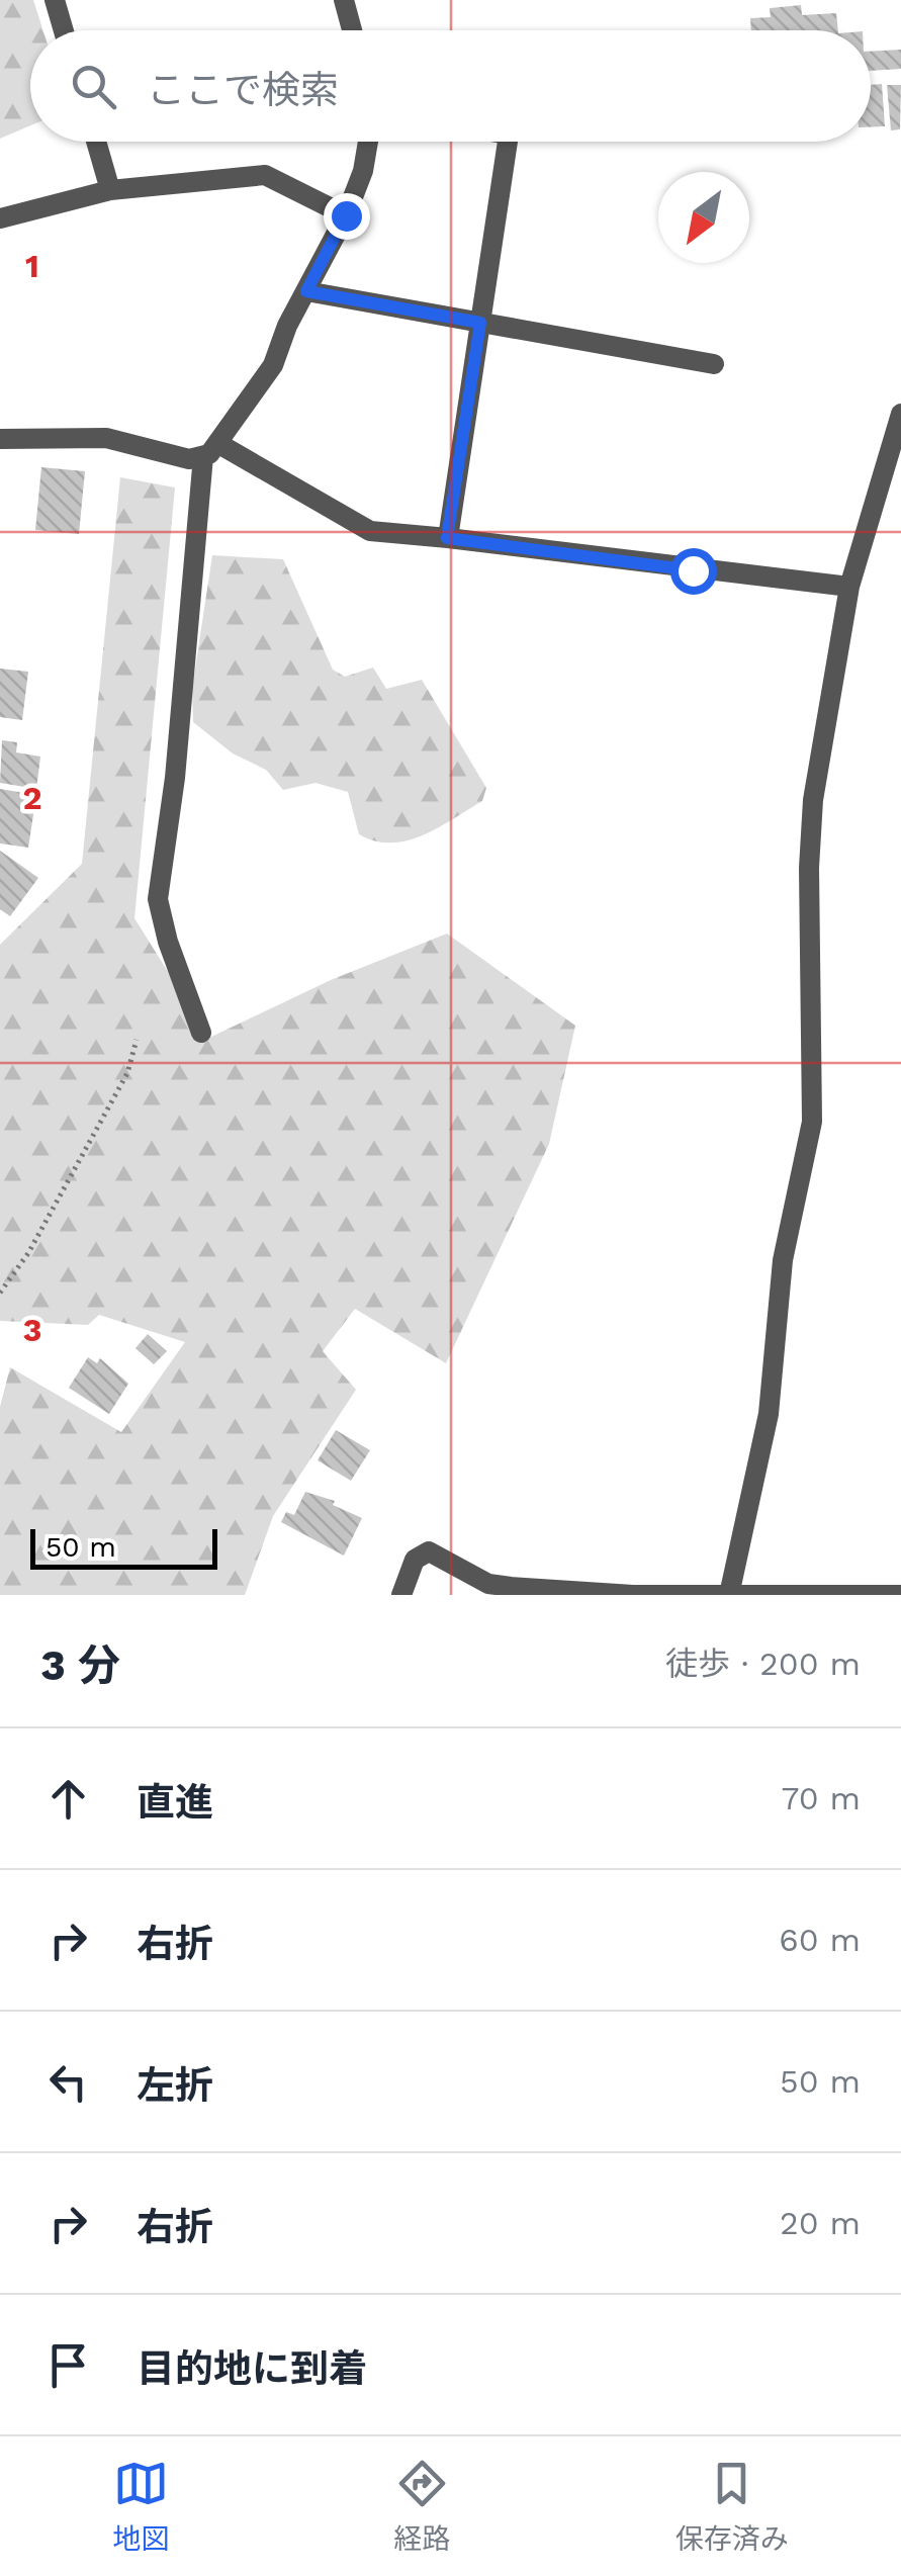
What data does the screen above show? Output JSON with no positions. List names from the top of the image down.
{
  "scale_bar": "50 m",
  "north": "bottom left",
  "page": {
    "search": "ここで検索",
    "scale": "50 m",
    "heading": ["3 分", "徒歩 · 200 m"],
    "list": [
      ["直進", "70 m"],
      ["右折", "60 m"],
      ["左折", "50 m"],
      ["右折", "20 m"],
      "目的地に到着"
    ],
    "nav": ["地図", "経路", "保存済み"]
  },
  "grid": {
    "rows": ["1", "2", "3"]
  }
}
